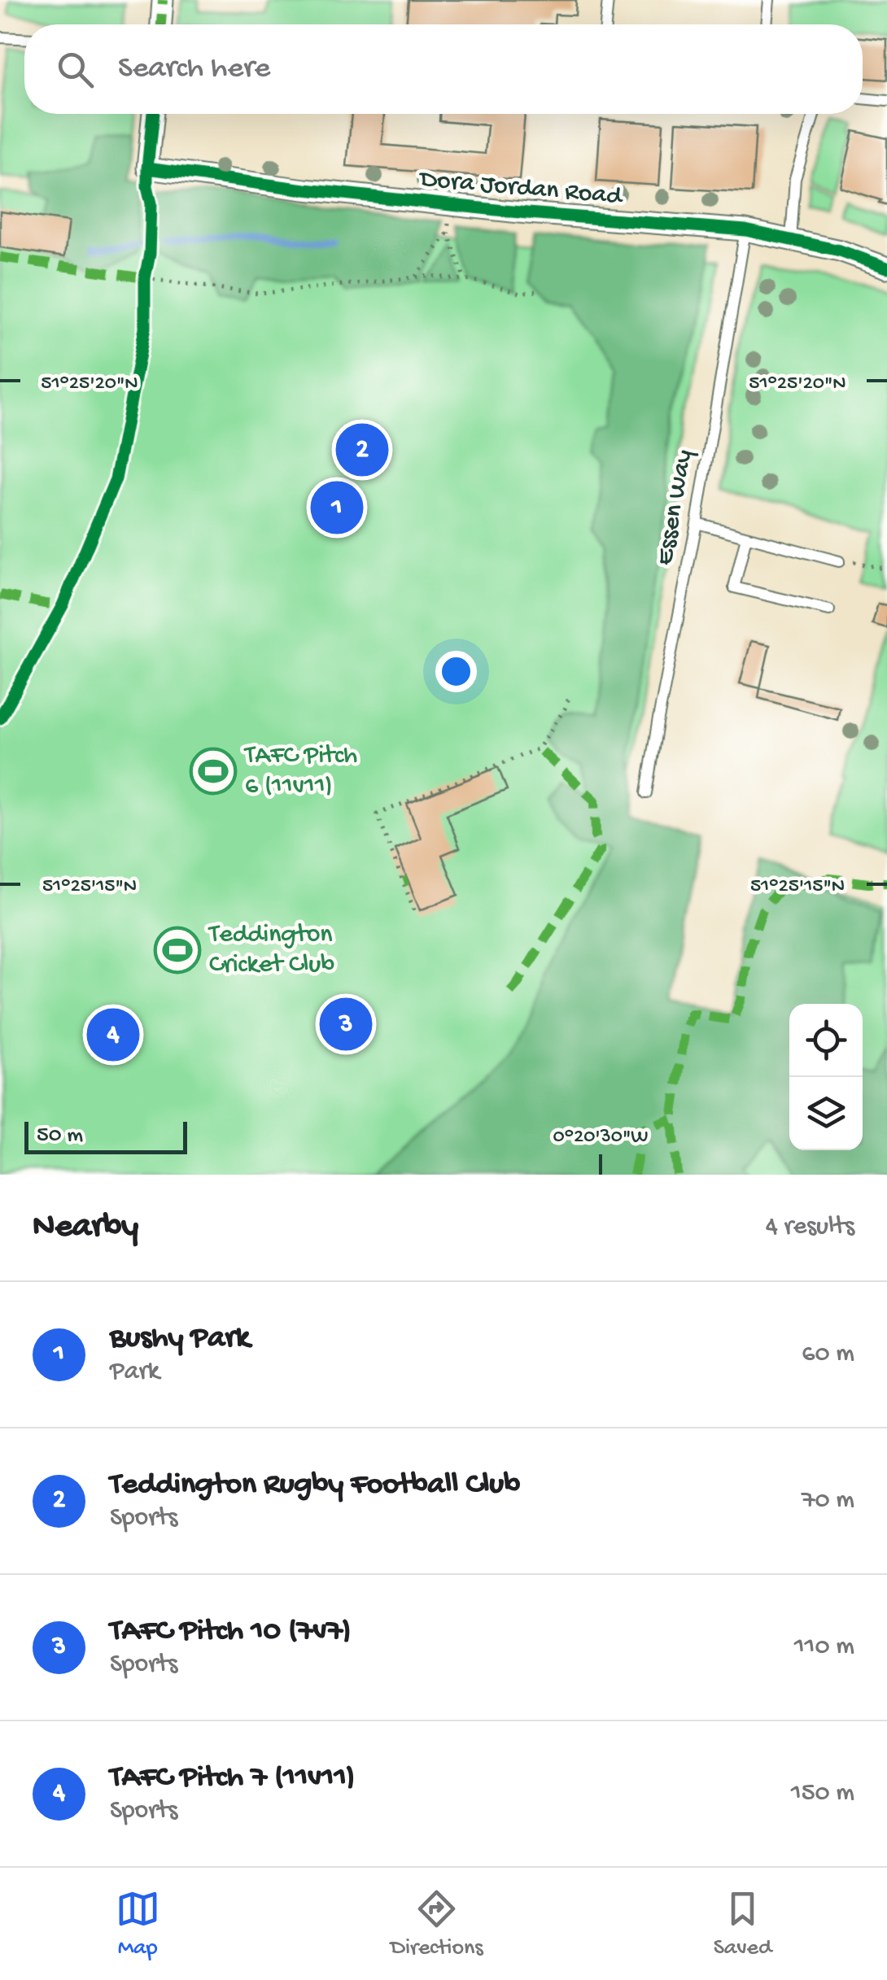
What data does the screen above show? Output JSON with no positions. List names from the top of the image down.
{
  "streets": {
    "street": ["Dora Jordan Road"],
    "lane": ["Essen Way"]
  },
  "crossings": [
    ["Dora Jordan Road", "Essen Way"]
  ],
  "places": {
    "sports": ["TAFC Pitch 6 (11v11)", "Teddington Cricket Club"]
  },
  "scale_bar": "50 m",
  "page": {
    "search": "Search here",
    "pins": [
      "2",
      "1",
      "3",
      "4"
    ],
    "scale": "50 m",
    "heading": ["Nearby", "4 results"],
    "list": [
      {
        "mark": "1",
        "name": "Bushy Park",
        "note": "Park",
        "value": "60 m"
      },
      {
        "mark": "2",
        "name": "Teddington Rugby Football Club",
        "note": "Sports",
        "value": "70 m"
      },
      {
        "mark": "3",
        "name": "TAFC Pitch 10 (7v7)",
        "note": "Sports",
        "value": "110 m"
      },
      {
        "mark": "4",
        "name": "TAFC Pitch 7 (11v11)",
        "note": "Sports",
        "value": "150 m"
      }
    ],
    "nav": ["Map", "Directions", "Saved"]
  },
  "coordinates": ["51°25'20\"N", "51°25'15\"N", "0°20'30\"W"]
}
